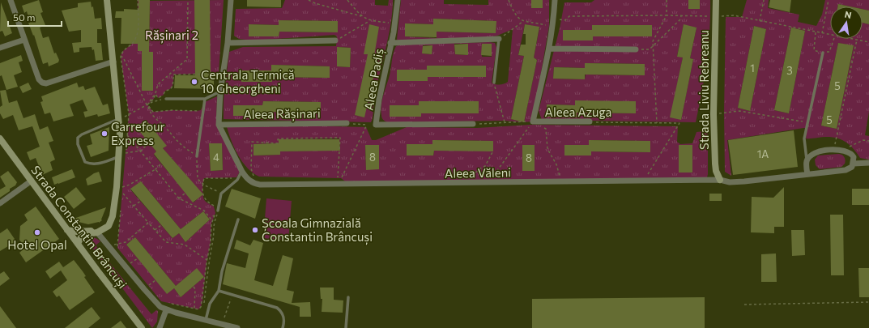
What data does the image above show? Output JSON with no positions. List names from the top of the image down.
{
  "streets": {
    "street": [
      "Aleea Padiș",
      "Strada Liviu Rebreanu",
      "Aleea Azuga",
      "Aleea Rășinari",
      "Aleea Văleni",
      "Strada Constantin Brâncuși"
    ]
  },
  "crossings": [
    ["Strada Liviu Rebreanu", "Aleea Văleni"],
    ["Aleea Azuga", "Aleea Văleni"]
  ],
  "parks": ["Rășinari 2"],
  "places": [
    "Centrala Termică 10 Gheorgheni",
    "Carrefour Express",
    "Școala Gimnazială Constantin Brâncuși",
    "Hotel Opal"
  ],
  "house_numbers": [
    "1",
    "3",
    "5",
    "5",
    "1A",
    "4",
    "8",
    "8"
  ],
  "scale_bar": "50 m",
  "north": "top"
}
